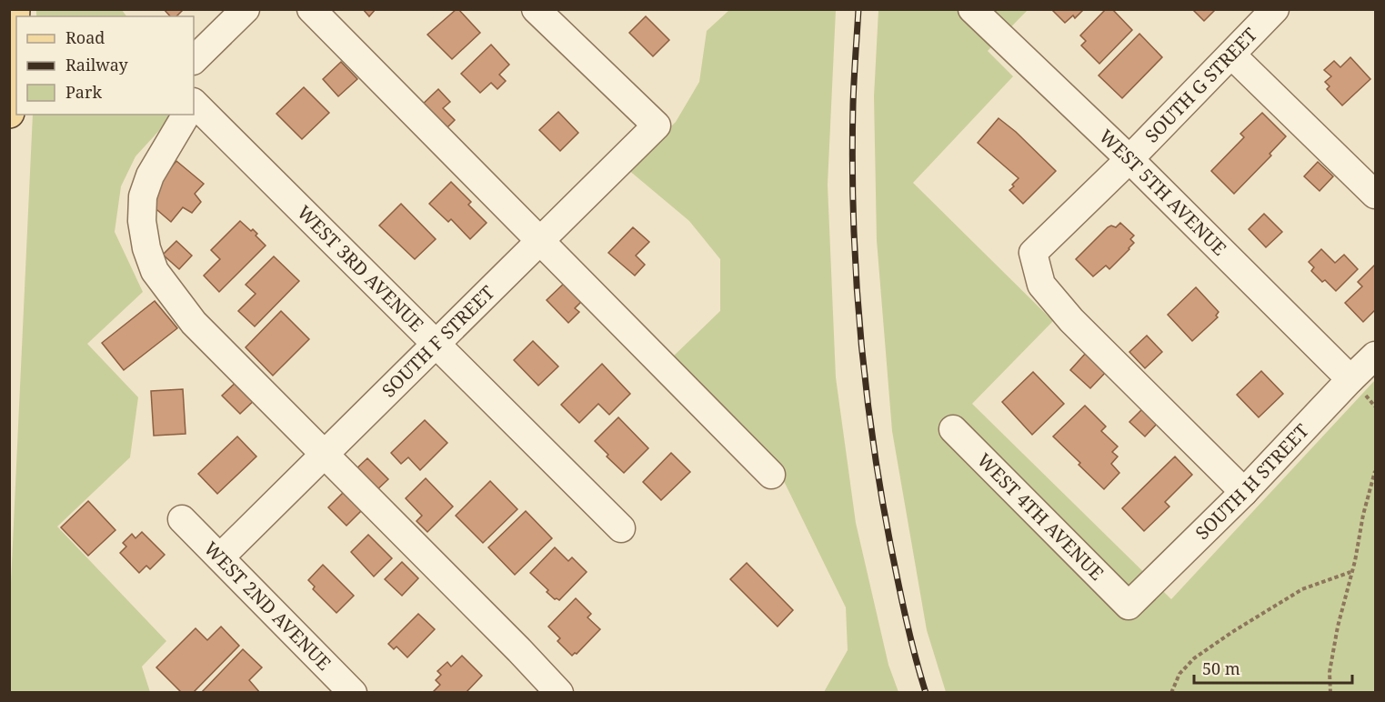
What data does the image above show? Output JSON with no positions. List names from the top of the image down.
{
  "streets": {
    "street": [
      "SOUTH G STREET",
      "WEST 5TH AVENUE",
      "WEST 3RD AVENUE",
      "SOUTH F STREET",
      "SOUTH H STREET",
      "WEST 4TH AVENUE",
      "WEST 2ND AVENUE"
    ]
  },
  "crossings": [
    ["SOUTH G STREET", "WEST 5TH AVENUE"],
    ["SOUTH G STREET", "SOUTH H STREET"],
    ["WEST 5TH AVENUE", "SOUTH H STREET"],
    ["WEST 3RD AVENUE", "SOUTH F STREET"],
    ["SOUTH F STREET", "WEST 2ND AVENUE"],
    ["SOUTH H STREET", "WEST 4TH AVENUE"]
  ],
  "legend": ["Road", "Railway", "Park"],
  "scale_bar": "50 m"
}
